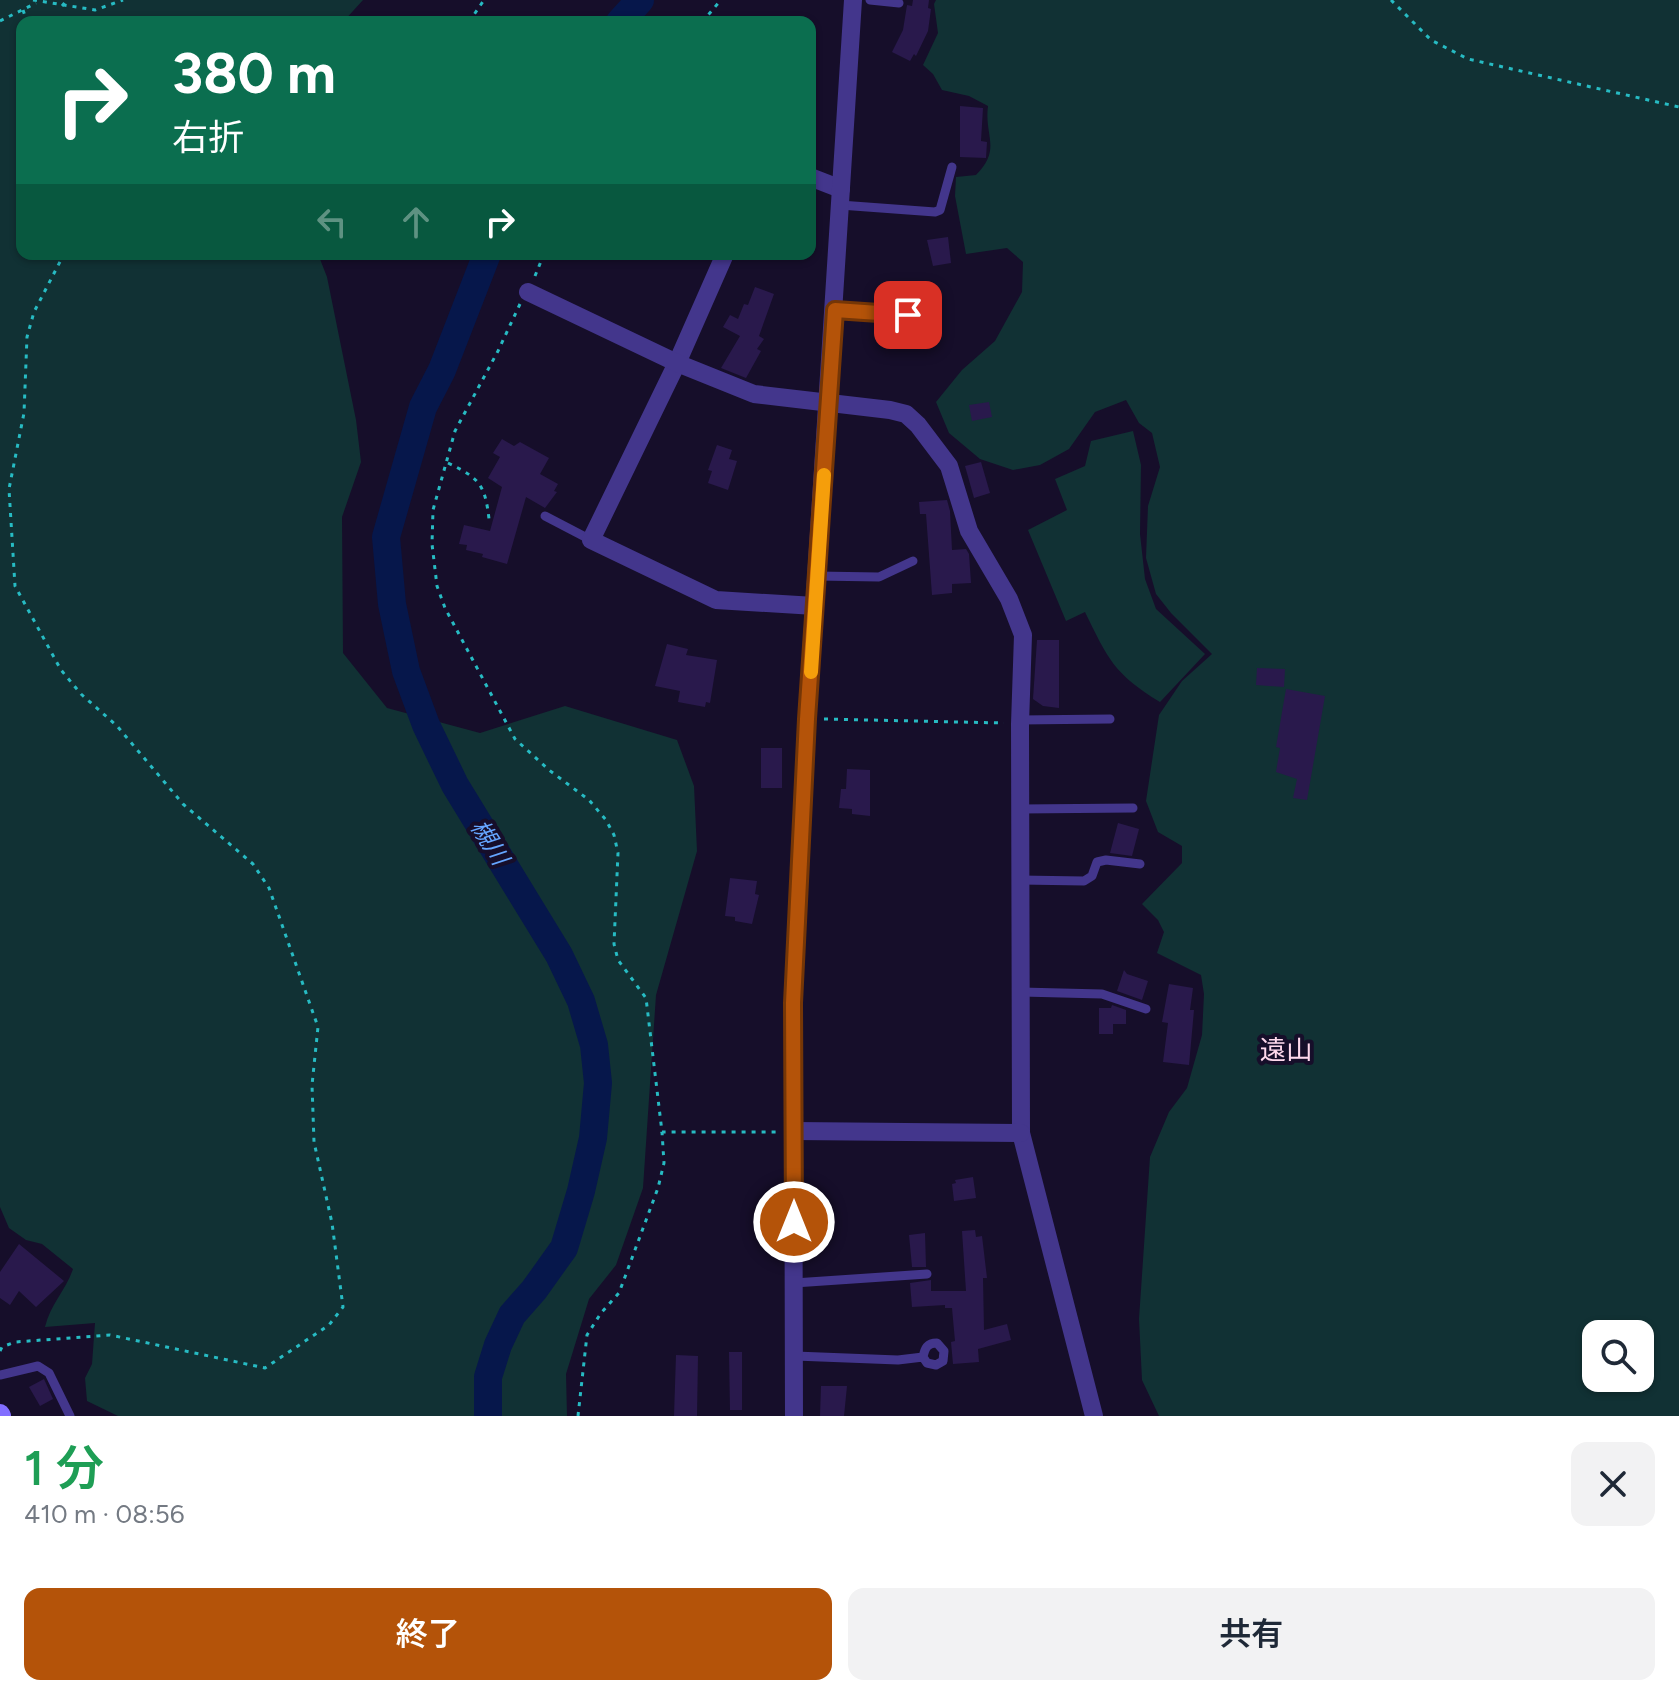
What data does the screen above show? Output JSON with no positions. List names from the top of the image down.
{
  "districts": ["遠山"],
  "water": ["槻川"],
  "page": {
    "turn": ["380 m", "右折"],
    "heading": ["1 分", "410 m · 08:56"],
    "buttons": ["終了", "共有"]
  }
}
